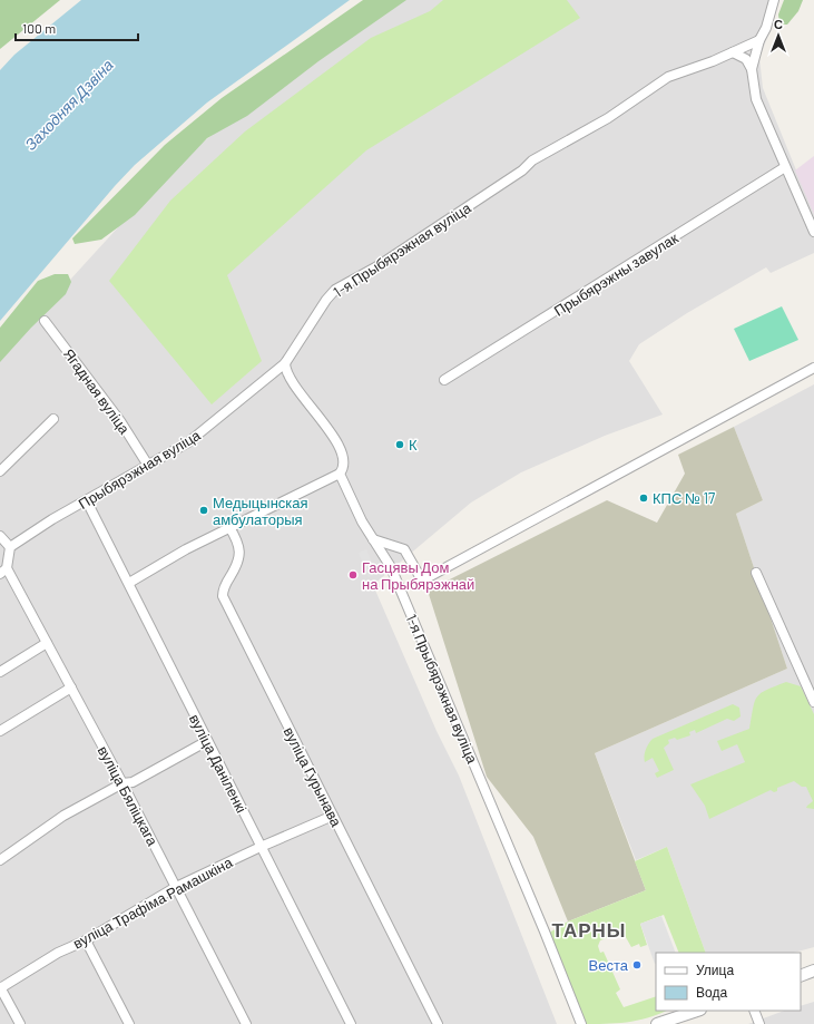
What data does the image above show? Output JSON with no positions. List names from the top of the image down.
{
  "streets": {
    "street": [
      "1-я Прыбярэжная вуліца",
      "Прыбярэжны завулак",
      "Ягадная вуліца",
      "Прыбярэжная вуліца",
      "вуліца Даніленкі",
      "вуліца Гурынава",
      "вуліца Бяліцкага",
      "вуліца Трафіма Рамашкіна"
    ]
  },
  "crossings": [
    ["1-я Прыбярэжная вуліца", "Прыбярэжная вуліца"],
    ["Ягадная вуліца", "Прыбярэжная вуліца"],
    ["Прыбярэжная вуліца", "вуліца Даніленкі"],
    ["вуліца Даніленкі", "вуліца Трафіма Рамашкіна"],
    ["вуліца Гурынава", "вуліца Трафіма Рамашкіна"],
    ["вуліца Бяліцкага", "вуліца Трафіма Рамашкіна"]
  ],
  "districts": ["ТАРНЫ"],
  "water": ["Заходняя Дзвіна"],
  "places": [
    "К",
    "КПС № 17",
    "Медыцынская амбулаторыя",
    "Гасцявы Дом на Прыбярэжнай",
    "Веста"
  ],
  "legend": ["Улица", "Вода"],
  "scale_bar": "100 m",
  "north": "top"
}
